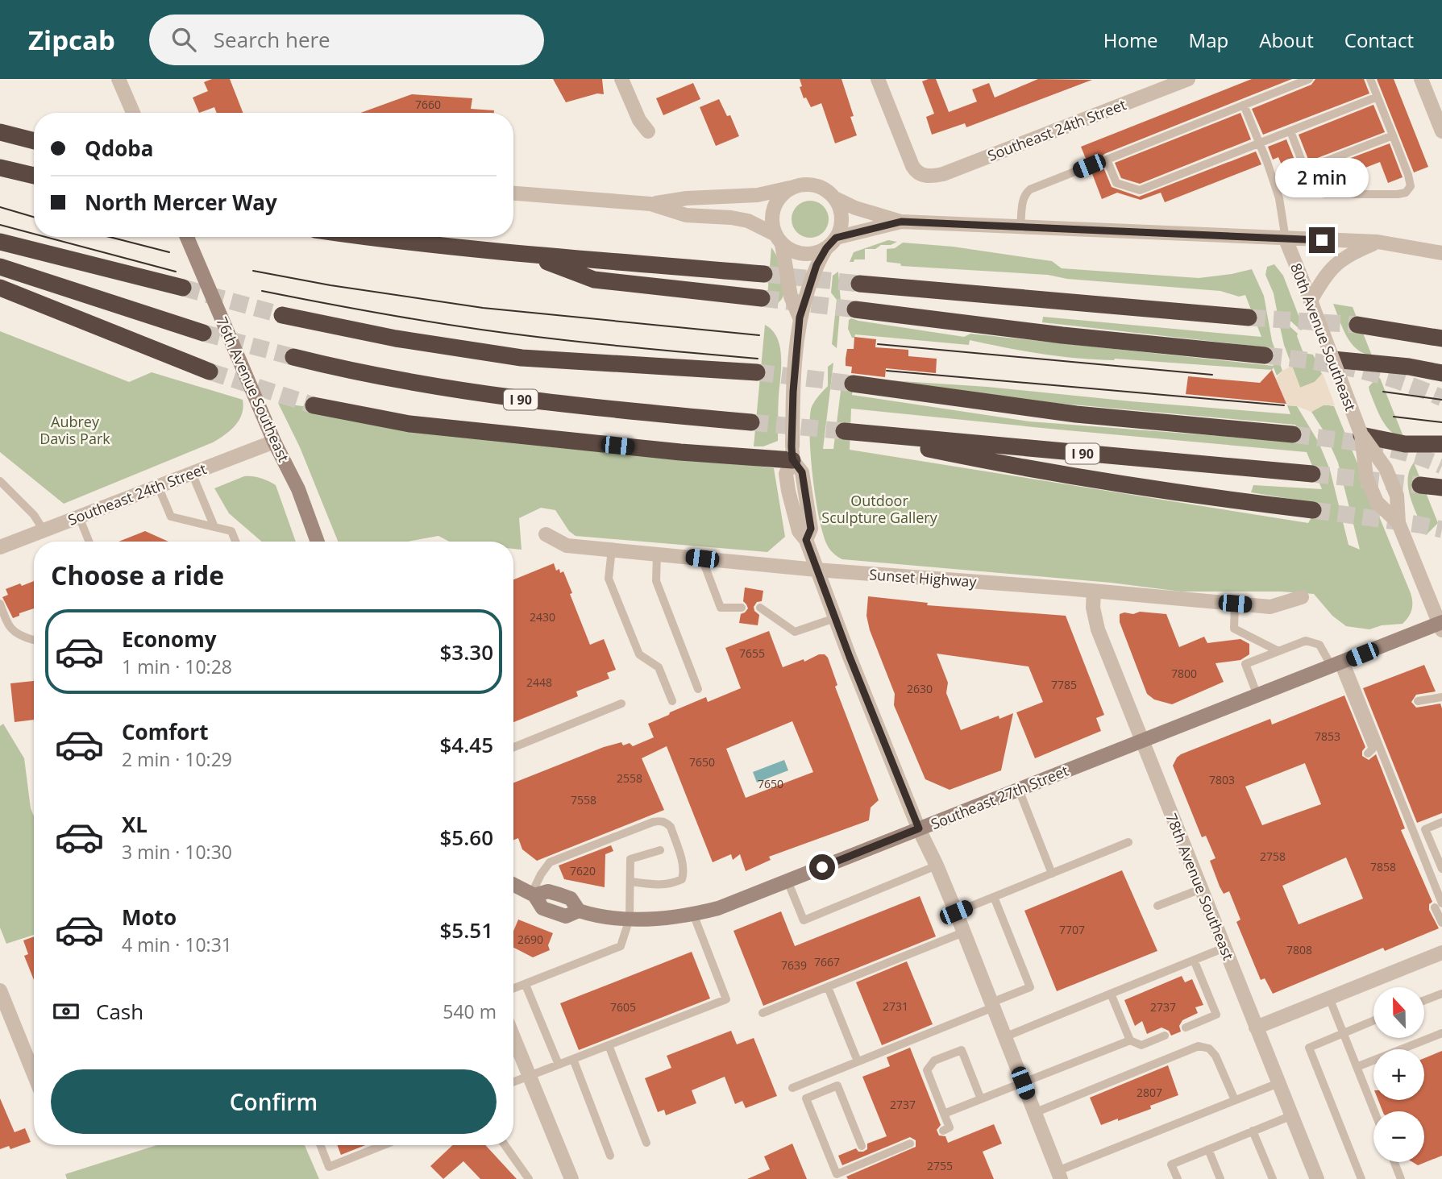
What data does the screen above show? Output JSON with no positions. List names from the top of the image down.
{
  "streets": {
    "highway": ["I 90"],
    "main road": ["76th Avenue Southeast", "Southeast 27th Street"],
    "street": [
      "Southeast 24th Street",
      "80th Avenue Southeast",
      "Sunset Highway",
      "78th Avenue Southeast"
    ]
  },
  "crossings": [
    ["Southeast 24th Street", "76th Avenue Southeast"],
    ["80th Avenue Southeast", "Southeast 27th Street"],
    ["Sunset Highway", "78th Avenue Southeast"],
    ["Southeast 27th Street", "78th Avenue Southeast"]
  ],
  "parks": ["Aubrey Davis Park", "Outdoor Sculpture Gallery"],
  "house_numbers": [
    "7660",
    "2430",
    "7655",
    "7800",
    "2448",
    "7785",
    "2630",
    "7853",
    "7650",
    "2558",
    "7803",
    "7650",
    "7558",
    "2758",
    "7858",
    "7620",
    "7707",
    "2690",
    "7808",
    "7667",
    "7639",
    "2731",
    "7605",
    "2737",
    "2807",
    "2737",
    "2755"
  ],
  "north": "top",
  "page": {
    "header": "Zipcab",
    "search": "Search here",
    "nav": [
      "Home",
      "Map",
      "About",
      "Contact"
    ],
    "banner": ["Qdoba", "North Mercer Way"],
    "bubble": "2 min",
    "heading": "Choose a ride",
    "list": [
      {
        "name": "Economy",
        "note": "1 min · 10:28",
        "value": "$3.30"
      },
      {
        "name": "Comfort",
        "note": "2 min · 10:29",
        "value": "$4.45"
      },
      {
        "name": "XL",
        "note": "3 min · 10:30",
        "value": "$5.60"
      },
      {
        "name": "Moto",
        "note": "4 min · 10:31",
        "value": "$5.51"
      }
    ],
    "pay": ["Cash", "540 m"],
    "map_buttons": ["+", "−"],
    "buttons": "Confirm"
  }
}
